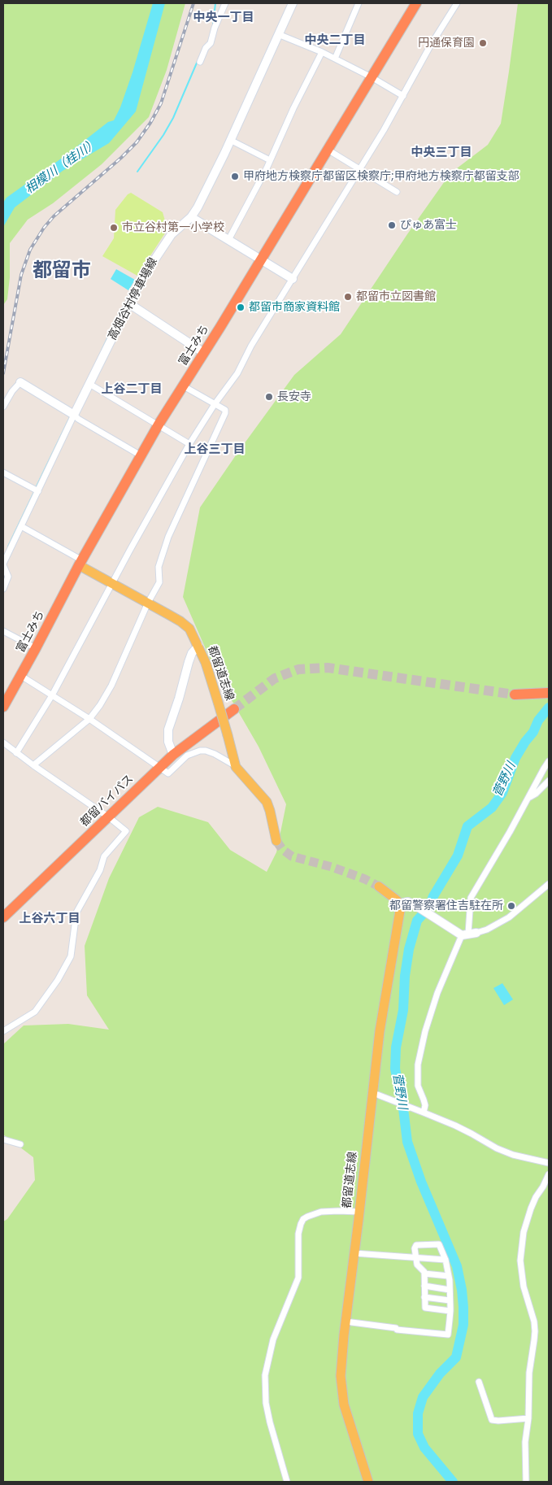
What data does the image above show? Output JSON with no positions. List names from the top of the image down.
{
  "streets": {
    "highway": ["富士みち", "都留バイパス"],
    "main road": ["高畑谷村停車場線", "都留道志線"]
  },
  "crossings": [
    ["富士みち", "都留道志線"]
  ],
  "districts": [
    "中央一丁目",
    "中央二丁目",
    "中央三丁目",
    "都留市",
    "上谷二丁目",
    "上谷三丁目",
    "上谷六丁目"
  ],
  "water": ["相模川（桂川）", "菅野川"],
  "places": [
    "円通保育園",
    "甲府地方検察庁都留区検察庁;甲府地方検察庁都留支部",
    "ぴゅあ富士",
    "市立谷村第一小学校",
    "都留市立図書館",
    "都留市商家資料館",
    "長安寺",
    "都留警察署住吉駐在所"
  ]
}
